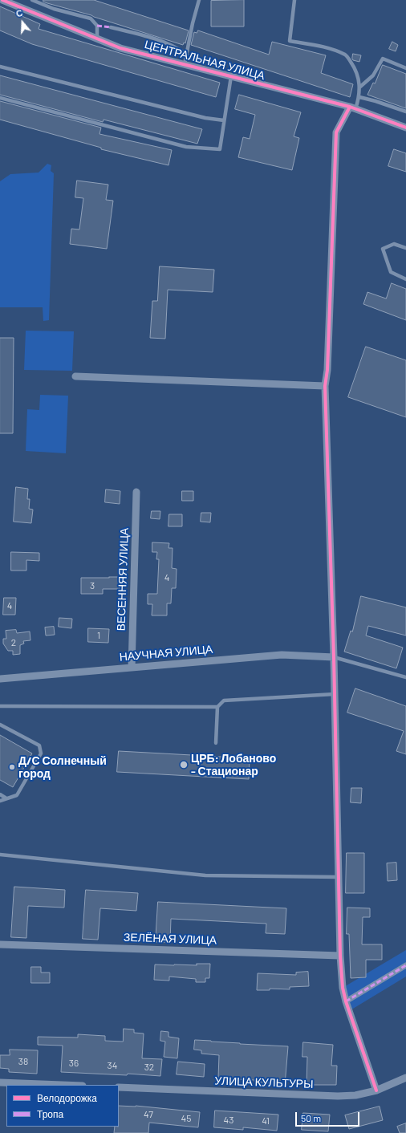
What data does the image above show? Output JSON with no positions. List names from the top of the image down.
{
  "streets": {
    "street": [
      "ЦЕНТРАЛЬНАЯ УЛИЦА",
      "ВЕСЕННЯЯ УЛИЦА",
      "НАУЧНАЯ УЛИЦА",
      "ЗЕЛЁНАЯ УЛИЦА",
      "УЛИЦА КУЛЬТУРЫ"
    ]
  },
  "crossings": [
    ["ВЕСЕННЯЯ УЛИЦА", "НАУЧНАЯ УЛИЦА"]
  ],
  "places": ["ЦРБ: Лобаново - Стационар", "Д/С Солнечный город"],
  "house_numbers": [
    "4",
    "3",
    "4",
    "1",
    "2",
    "38",
    "36",
    "34",
    "32",
    "47",
    "45",
    "43",
    "41"
  ],
  "legend": ["Велодорожка", "Тропа"],
  "scale_bar": "50 m",
  "north": "top"
}
